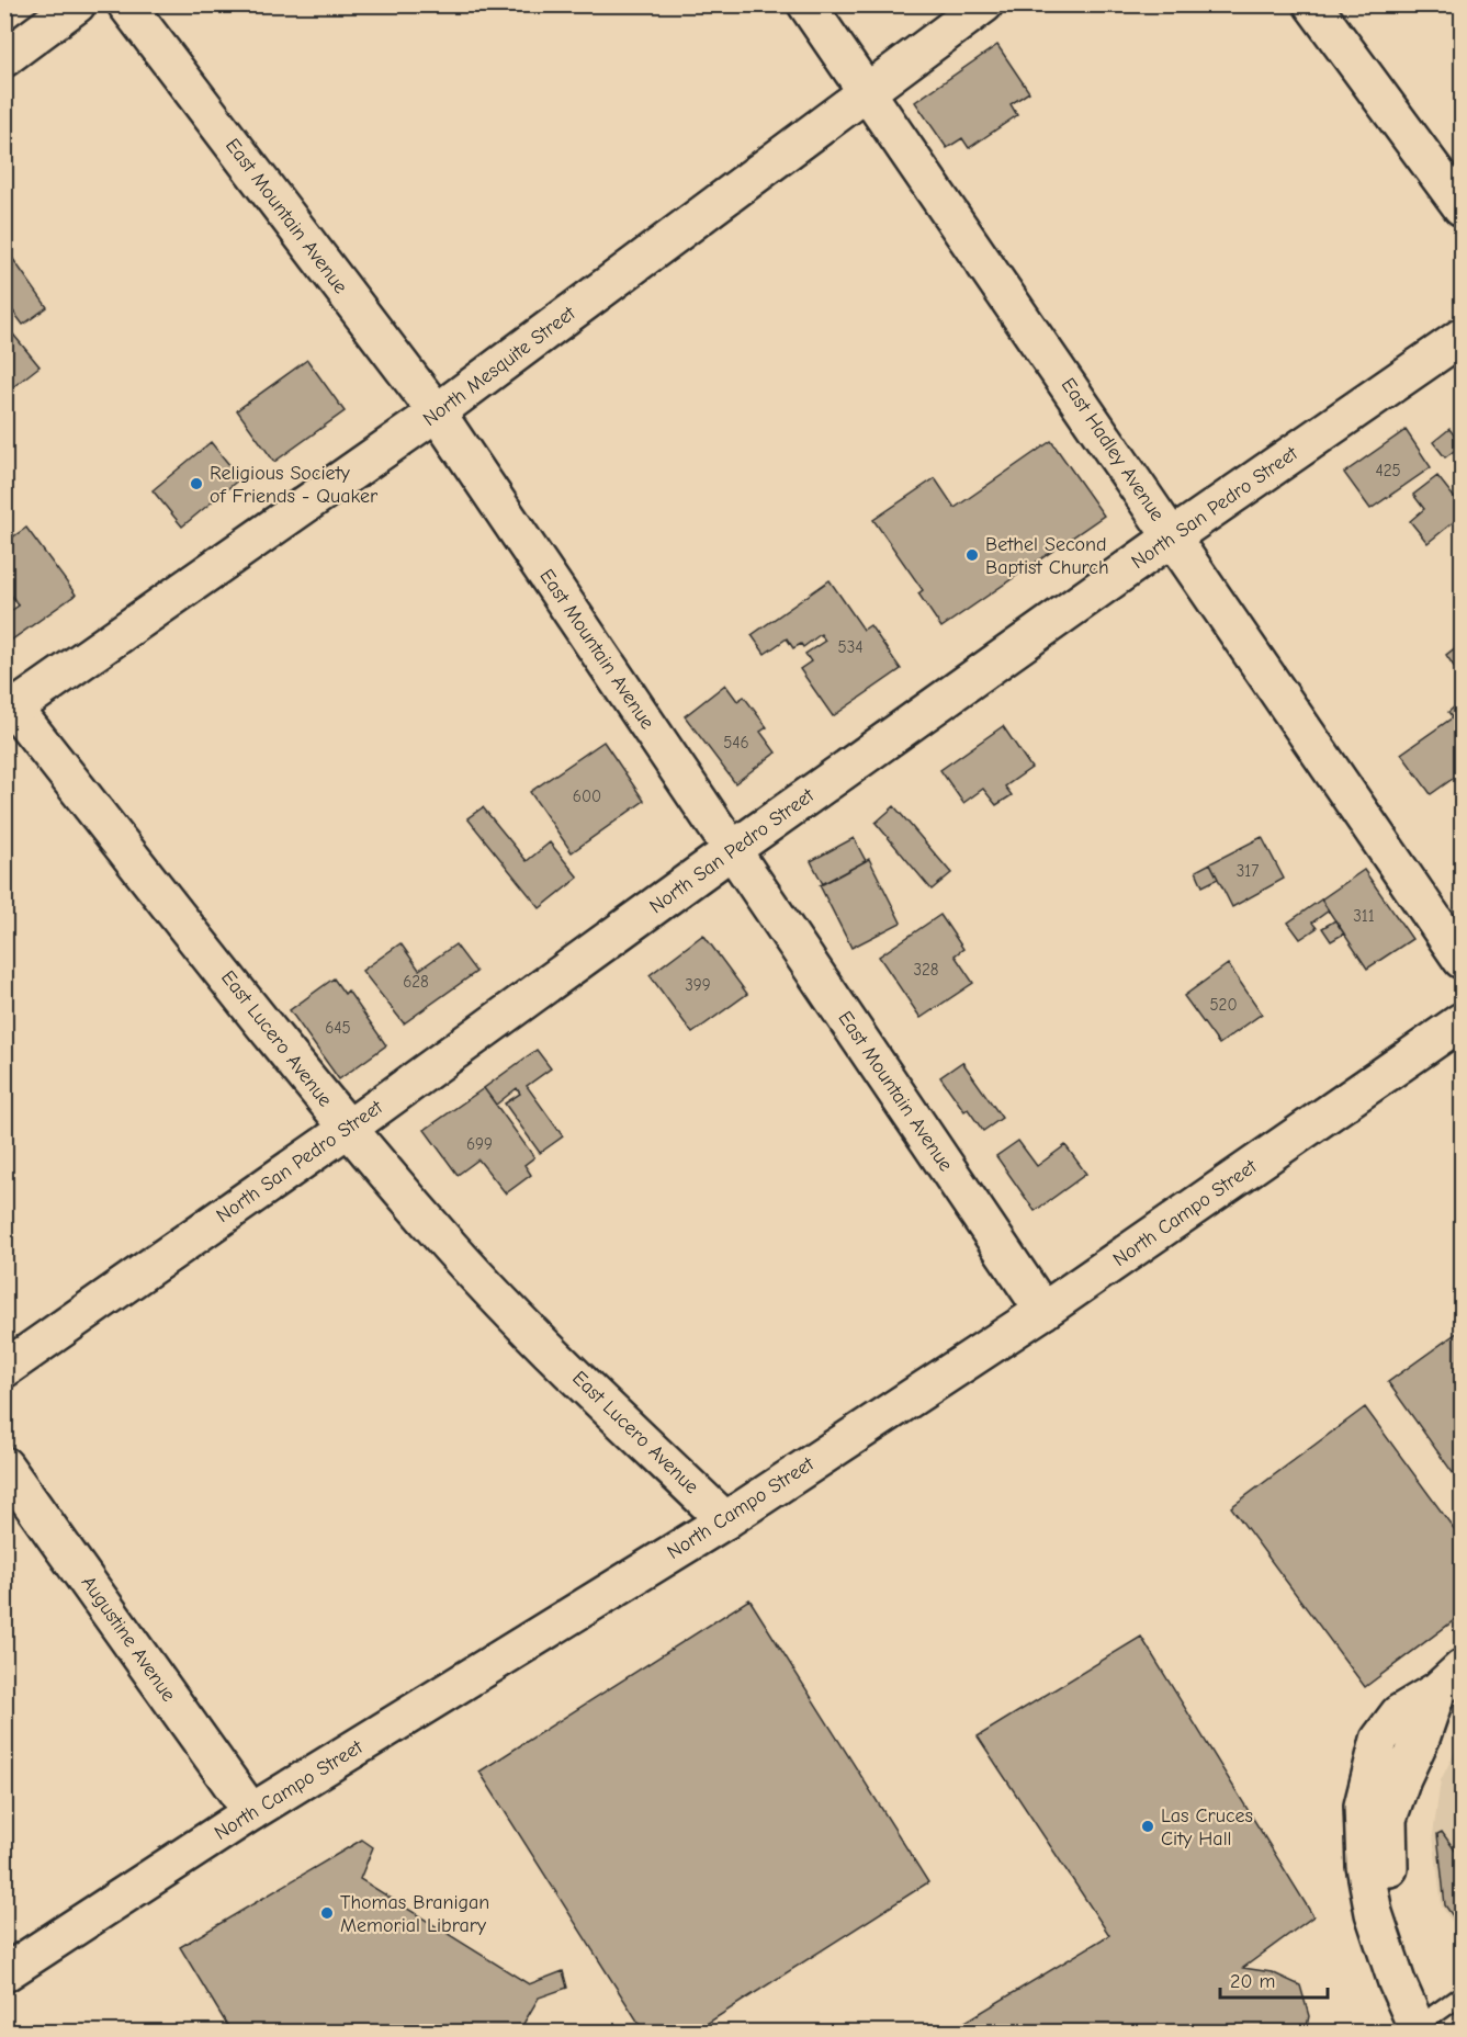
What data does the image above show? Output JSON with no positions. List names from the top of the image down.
{
  "streets": {
    "street": [
      "East Mountain Avenue",
      "North Mesquite Street",
      "East Hadley Avenue",
      "North San Pedro Street",
      "East Lucero Avenue",
      "North Campo Street",
      "Augustine Avenue"
    ]
  },
  "crossings": [
    ["East Mountain Avenue", "North Mesquite Street"],
    ["East Mountain Avenue", "North San Pedro Street"],
    ["East Mountain Avenue", "North Campo Street"],
    ["North Mesquite Street", "East Hadley Avenue"],
    ["North Mesquite Street", "East Lucero Avenue"],
    ["East Hadley Avenue", "North San Pedro Street"],
    ["North San Pedro Street", "East Lucero Avenue"],
    ["East Lucero Avenue", "North Campo Street"],
    ["North Campo Street", "Augustine Avenue"]
  ],
  "places": [
    "Religious Society of Friends - Quaker",
    "Bethel Second Baptist Church",
    "Las Cruces City Hall",
    "Thomas Branigan Memorial Library"
  ],
  "house_numbers": [
    "425",
    "534",
    "546",
    "600",
    "317",
    "311",
    "328",
    "628",
    "399",
    "520",
    "645",
    "699"
  ],
  "scale_bar": "20 m"
}
